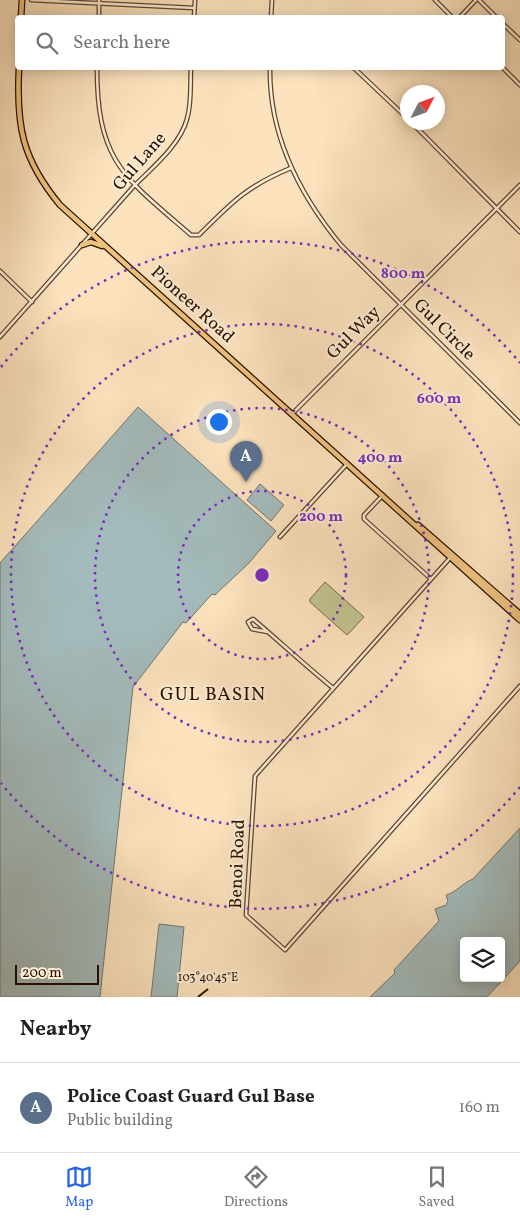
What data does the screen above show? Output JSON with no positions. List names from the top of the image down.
{
  "streets": {
    "main road": ["Pioneer Road"],
    "street": [
      "Gul Lane",
      "Gul Circle",
      "Gul Way",
      "Benoi Road"
    ]
  },
  "crossings": [
    ["Gul Lane", "Pioneer Road"],
    ["Pioneer Road", "Gul Way"],
    ["Pioneer Road", "Benoi Road"],
    ["Gul Circle", "Gul Way"]
  ],
  "districts": ["GUL BASIN"],
  "scale_bar": "200 m",
  "north": "top right",
  "page": {
    "search": "Search here",
    "pins": "A",
    "scale": "200 m",
    "heading": "Nearby",
    "list": [
      {
        "mark": "A",
        "name": "Police Coast Guard Gul Base",
        "note": "Public building",
        "value": "160 m"
      }
    ],
    "nav": ["Map", "Directions", "Saved"]
  },
  "coordinates": ["103°40'45\"E"],
  "rings": [
    "800 m",
    "600 m",
    "400 m",
    "200 m"
  ]
}
